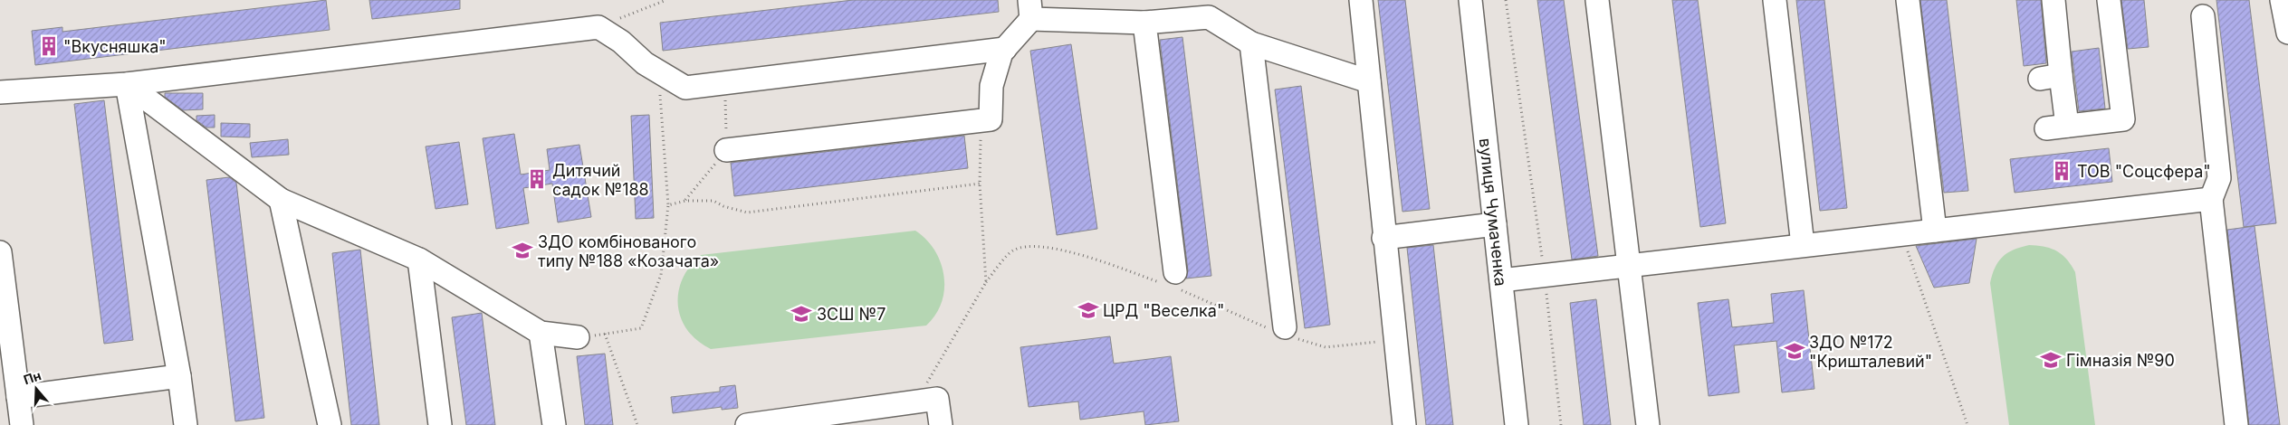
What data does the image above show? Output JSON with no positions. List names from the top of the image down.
{
  "streets": {
    "street": ["вулиця Чумаченка"]
  },
  "places": {
    "building": ["\"Вкусняшка\"", "ТОВ \"Соцсфера\"", "Дитячий садок №188"],
    "school or university": [
      "ЗДО комбінованого типу №188 «Козачата»",
      "ЦРД \"Веселка\"",
      "ЗСШ №7",
      "ЗДО №172 \"Кришталевий\"",
      "Гімназія №90"
    ]
  },
  "north": "top"
}
